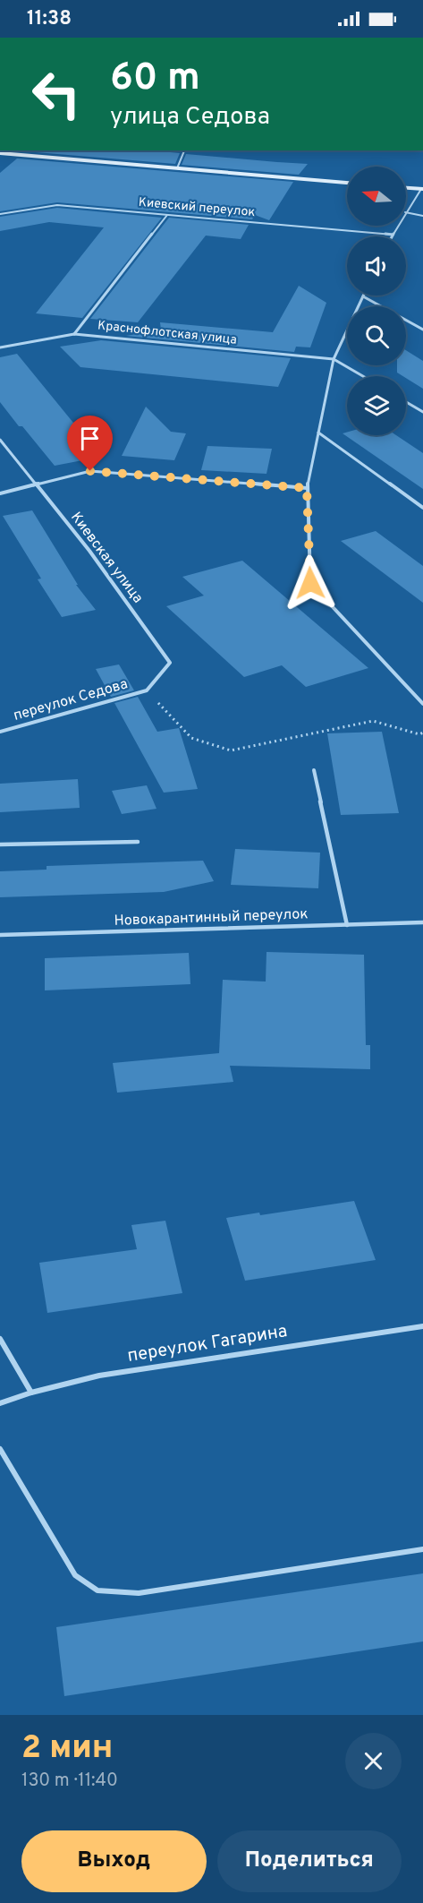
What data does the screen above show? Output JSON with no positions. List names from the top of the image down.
{
  "streets": {
    "lane": [
      "Киевский переулок",
      "Краснофлотская улица",
      "Киевская улица",
      "переулок Седова",
      "Новокарантинный переулок",
      "переулок Гагарина"
    ]
  },
  "crossings": [
    ["Киевская улица", "переулок Седова"]
  ],
  "north": "left",
  "page": {
    "status": "11:38",
    "turn": ["60 m", "улица Седова"],
    "heading": ["2 мин", "130 m · 11:40"],
    "buttons": ["Выход", "Поделиться"]
  }
}
